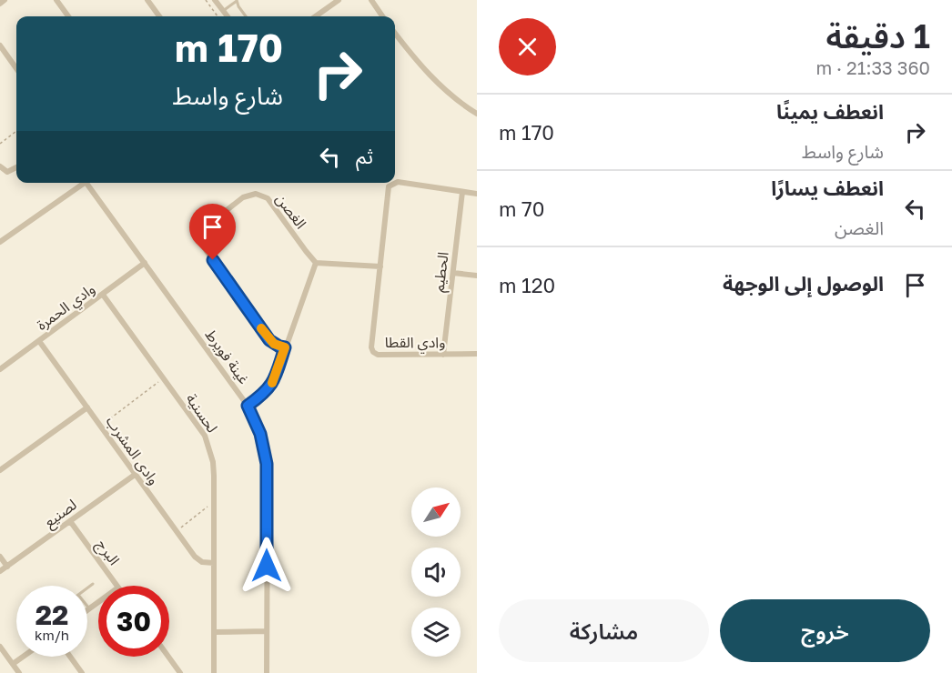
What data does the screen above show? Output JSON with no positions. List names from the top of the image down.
{
  "streets": {
    "street": [
      "الغصن",
      "الحطيم",
      "وادي الحمرة",
      "وادي القطا",
      "غينة فويرط",
      "لحسنية",
      "وادى المشرب",
      "لصنيع",
      "البرج"
    ]
  },
  "crossings": [
    ["الحطيم", "وادي القطا"],
    ["وادي الحمرة", "غينة فويرط"],
    ["وادي الحمرة", "لحسنية"],
    ["وادي الحمرة", "وادى المشرب"],
    ["لحسنية", "وادى المشرب"],
    ["وادى المشرب", "لصنيع"],
    ["لصنيع", "البرج"]
  ],
  "north": "top right",
  "page": {
    "heading": ["1 دقيقة", "360 m · 21:33"],
    "turn": ["170 m", "شارع واسط"],
    "list": [
      {
        "name": "انعطف يمينًا",
        "note": "شارع واسط",
        "value": "170 m"
      },
      {
        "name": "انعطف يسارًا",
        "note": "الغصن",
        "value": "70 m"
      },
      {
        "name": "الوصول إلى الوجهة",
        "value": "120 m"
      }
    ],
    "then": "ثم",
    "speed": "22 km/h",
    "limit": "30",
    "buttons": ["خروج", "مشاركة"]
  }
}
